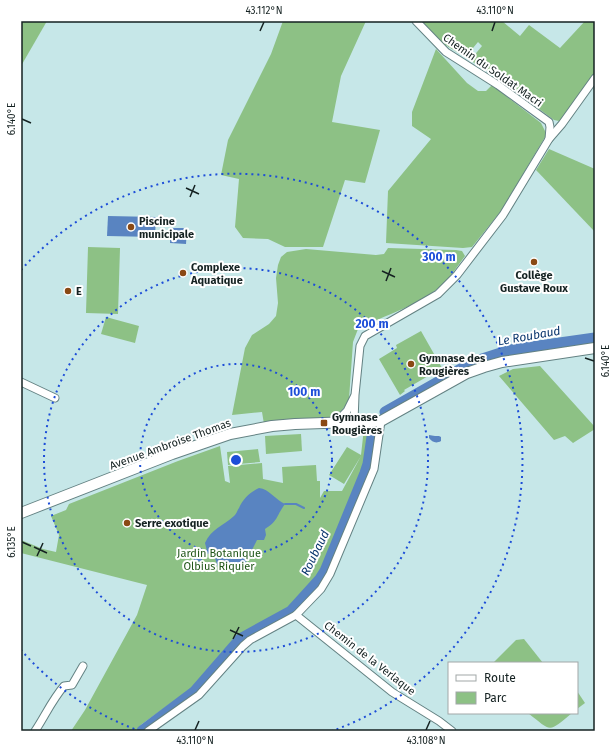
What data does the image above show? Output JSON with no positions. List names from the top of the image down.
{
  "streets": {
    "street": ["Chemin du Soldat Macri", "Avenue Ambroise Thomas", "Chemin de la Verlaque"]
  },
  "water": ["Le Roubaud", "Roubaud"],
  "parks": ["Jardin Botanique Olbius Riquier"],
  "places": {
    "other": [
      "Piscine municipale",
      "Collège Gustave Roux",
      "Complexe Aquatique",
      "E",
      "Gymnase des Rougières",
      "Serre exotique"
    ],
    "transit": ["Gymnase Rougières"]
  },
  "legend": ["Route", "Parc"],
  "coordinates": [
    "43.112°N",
    "43.110°N",
    "6.140°E",
    "6.135°E",
    "43.108°N"
  ],
  "rings": ["300 m", "200 m", "100 m"]
}
